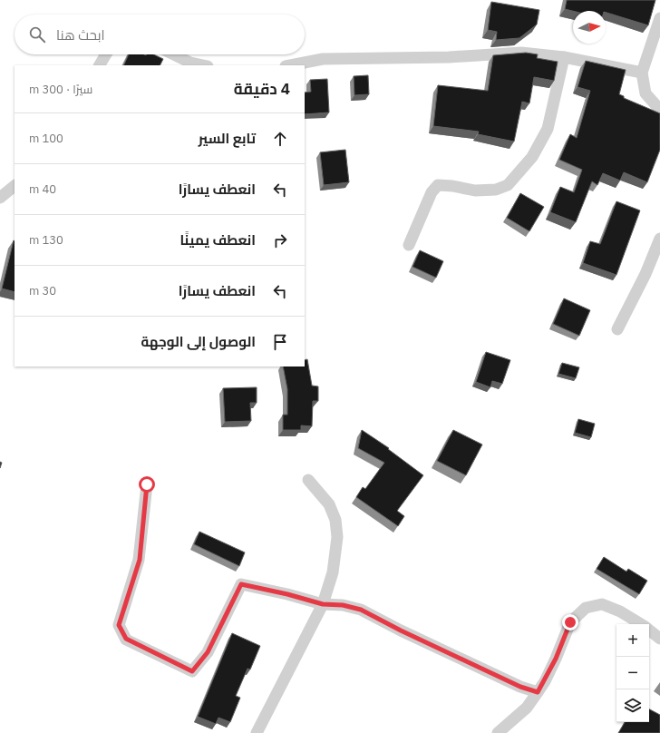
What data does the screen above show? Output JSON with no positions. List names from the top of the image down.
{
  "north": "right",
  "page": {
    "search": "ابحث هنا",
    "heading": ["4 دقيقة", "سيرًا · 300 m"],
    "list": [
      ["تابع السير", "100 m"],
      ["انعطف يسارًا", "40 m"],
      ["انعطف يمينًا", "130 m"],
      ["انعطف يسارًا", "30 m"],
      "الوصول إلى الوجهة"
    ],
    "map_buttons": ["+", "−"]
  }
}
